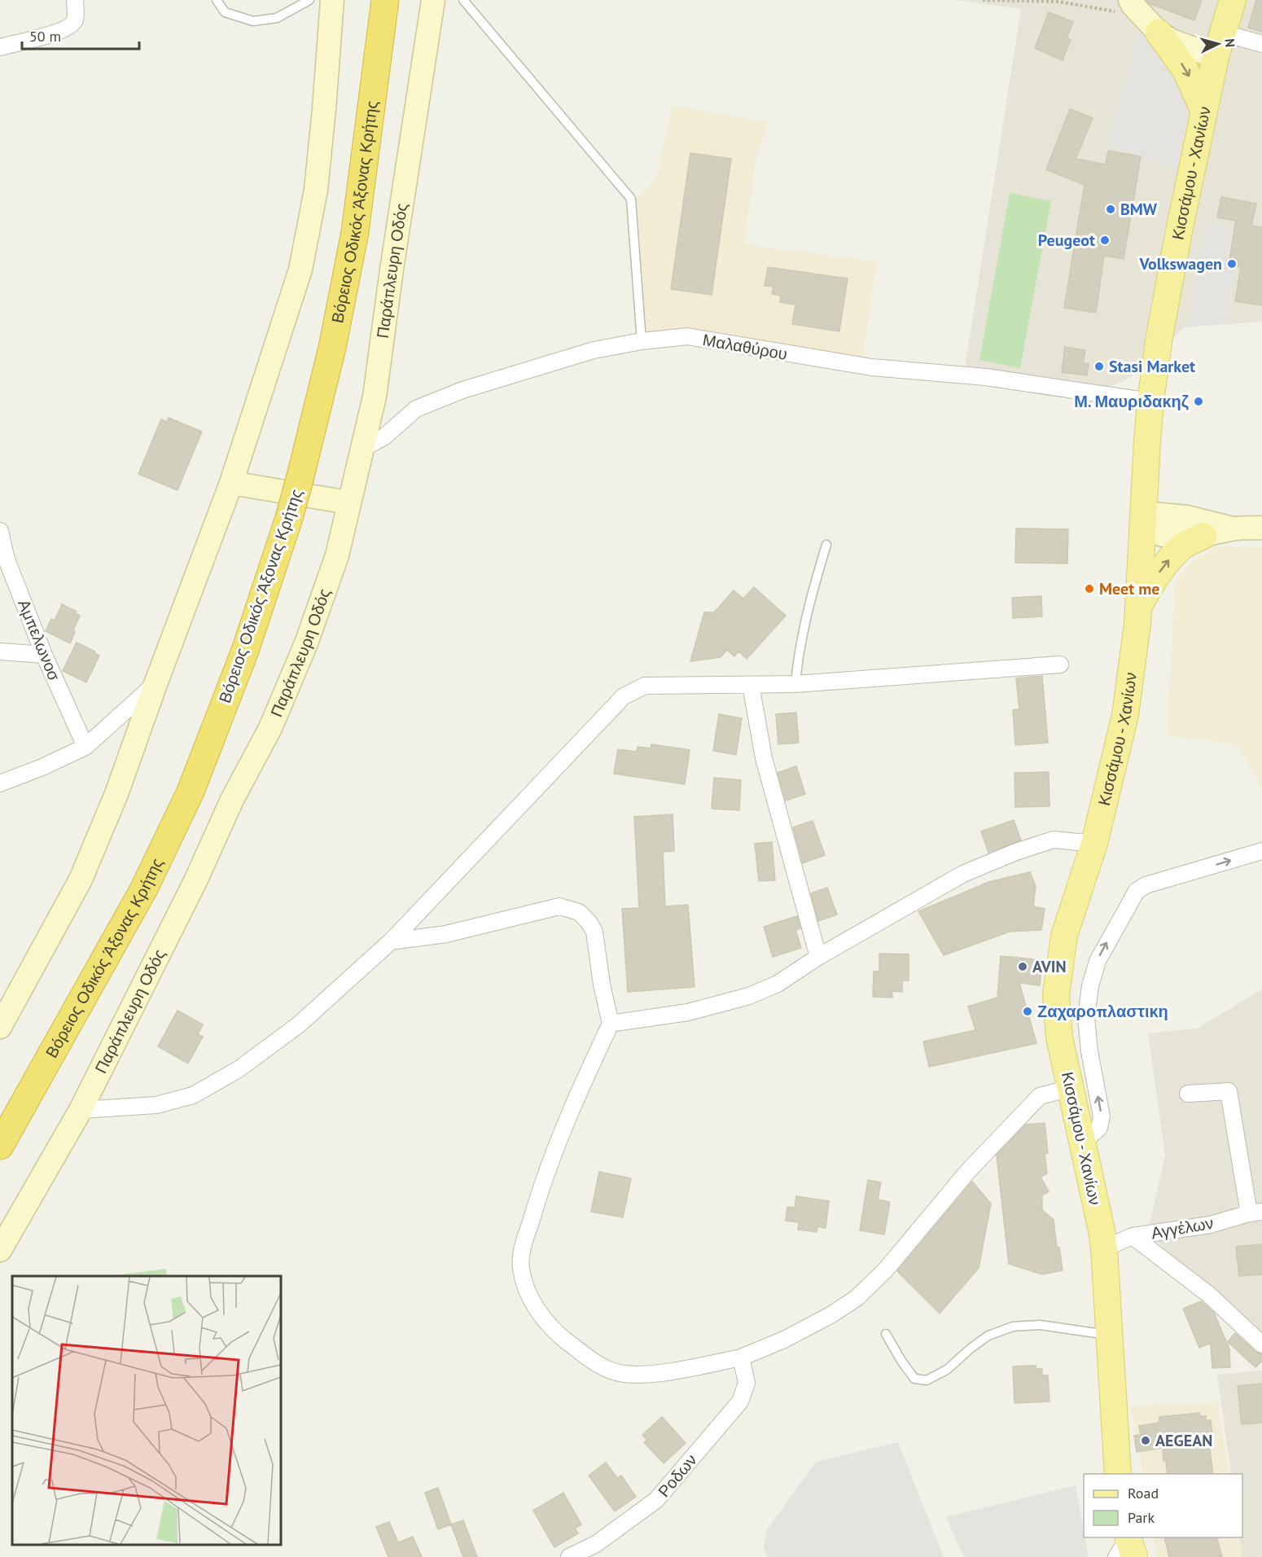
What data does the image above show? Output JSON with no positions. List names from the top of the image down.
{
  "streets": {
    "highway": ["Βόρειος Οδικός Άξονας Κρήτης"],
    "main road": ["Κισσάμου - Χανίων"],
    "street": [
      "Παράπλευρη Οδός",
      "Μαλαθύρου",
      "Αμπελωνοσ",
      "Αγγέλων",
      "Ροδων"
    ]
  },
  "crossings": [
    ["Κισσάμου - Χανίων", "Μαλαθύρου"],
    ["Κισσάμου - Χανίων", "Αγγέλων"],
    ["Παράπλευρη Οδός", "Μαλαθύρου"]
  ],
  "places": [
    "BMW",
    "Peugeot",
    "Volkswagen",
    "Stasi Market",
    "Μ. Μαυριδακηζ",
    "Meet me",
    "AVIN",
    "Ζαχαροπλαστικη",
    "AEGEAN"
  ],
  "legend": ["Road", "Park"],
  "scale_bar": "50 m",
  "north": "right"
}
